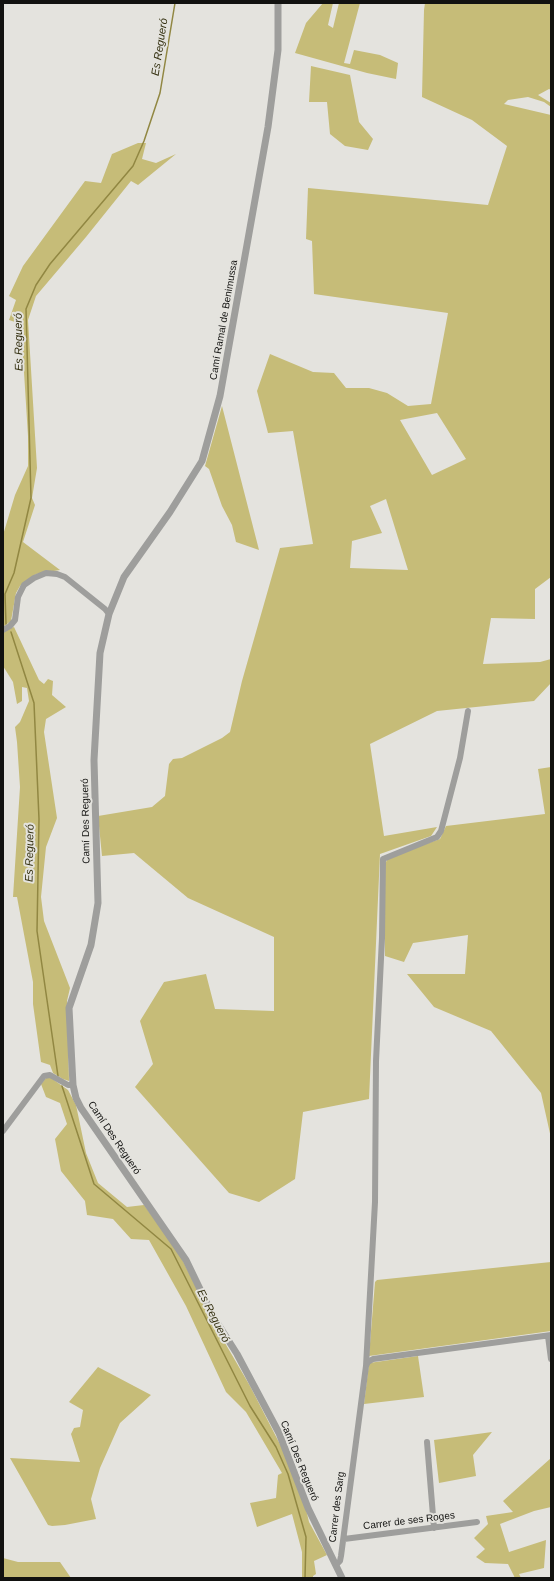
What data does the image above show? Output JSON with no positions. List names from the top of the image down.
{
  "streets": {
    "street": [
      "Camí Ramal de Benimussa",
      "Camí Des Regueró",
      "Carrer des Sarg",
      "Carrer de ses Roges"
    ]
  },
  "crossings": [
    ["Camí Ramal de Benimussa", "Camí Des Regueró"],
    ["Camí Des Regueró", "Carrer des Sarg"],
    ["Carrer des Sarg", "Carrer de ses Roges"]
  ],
  "water": ["Es Regueró"]
}
